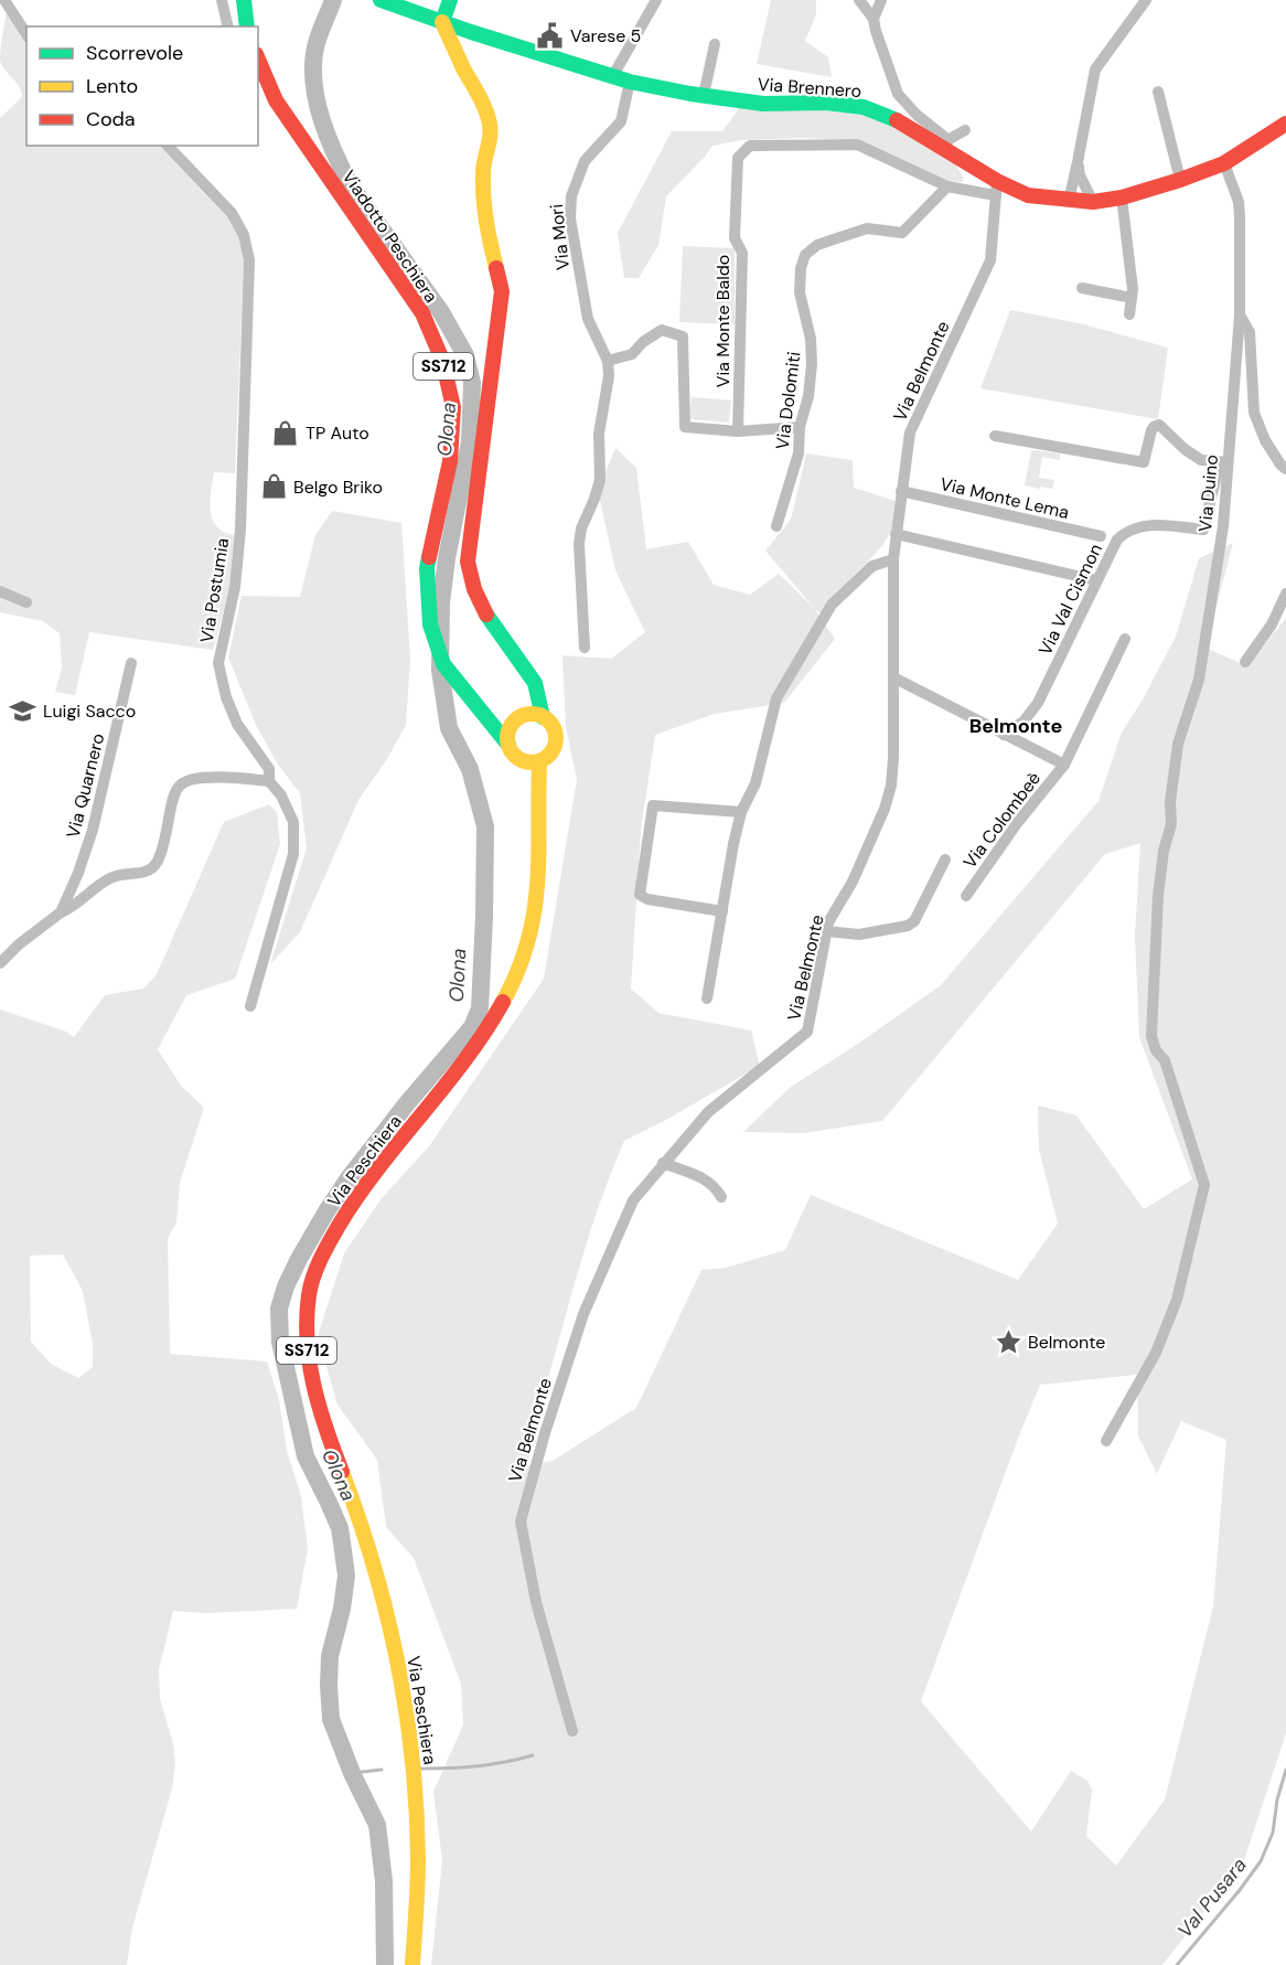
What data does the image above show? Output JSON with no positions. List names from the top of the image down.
{
  "streets": {
    "main road": [
      "Via Brennero",
      "Viadotto Peschiera",
      "SS712",
      "Via Peschiera"
    ],
    "street": [
      "Via Mori",
      "Via Monte Baldo",
      "Via Belmonte",
      "Via Dolomiti",
      "Via Duino",
      "Via Monte Lema",
      "Via Postumia",
      "Via Val Cismon",
      "Via Quarnero",
      "Via Colombeè"
    ]
  },
  "crossings": [
    ["Via Brennero", "Via Mori"],
    ["Via Brennero", "Via Belmonte"],
    ["Via Brennero", "Via Duino"],
    ["Via Brennero", "Via Peschiera"],
    ["Viadotto Peschiera", "Via Peschiera"],
    ["Via Monte Baldo", "Via Dolomiti"],
    ["Via Belmonte", "Via Monte Lema"],
    ["Via Belmonte", "Via Colombeè"],
    ["Via Duino", "Via Val Cismon"],
    ["Via Postumia", "Via Quarnero"],
    ["Via Val Cismon", "Via Colombeè"]
  ],
  "districts": ["Belmonte"],
  "water": ["Olona", "Val Pusara"],
  "places": {
    "public building": ["Varese 5"],
    "shop": ["TP Auto", "Belgo Briko"],
    "school or university": ["Luigi Sacco"],
    "place": ["Belmonte"]
  },
  "legend": ["Scorrevole", "Lento", "Coda"]
}
